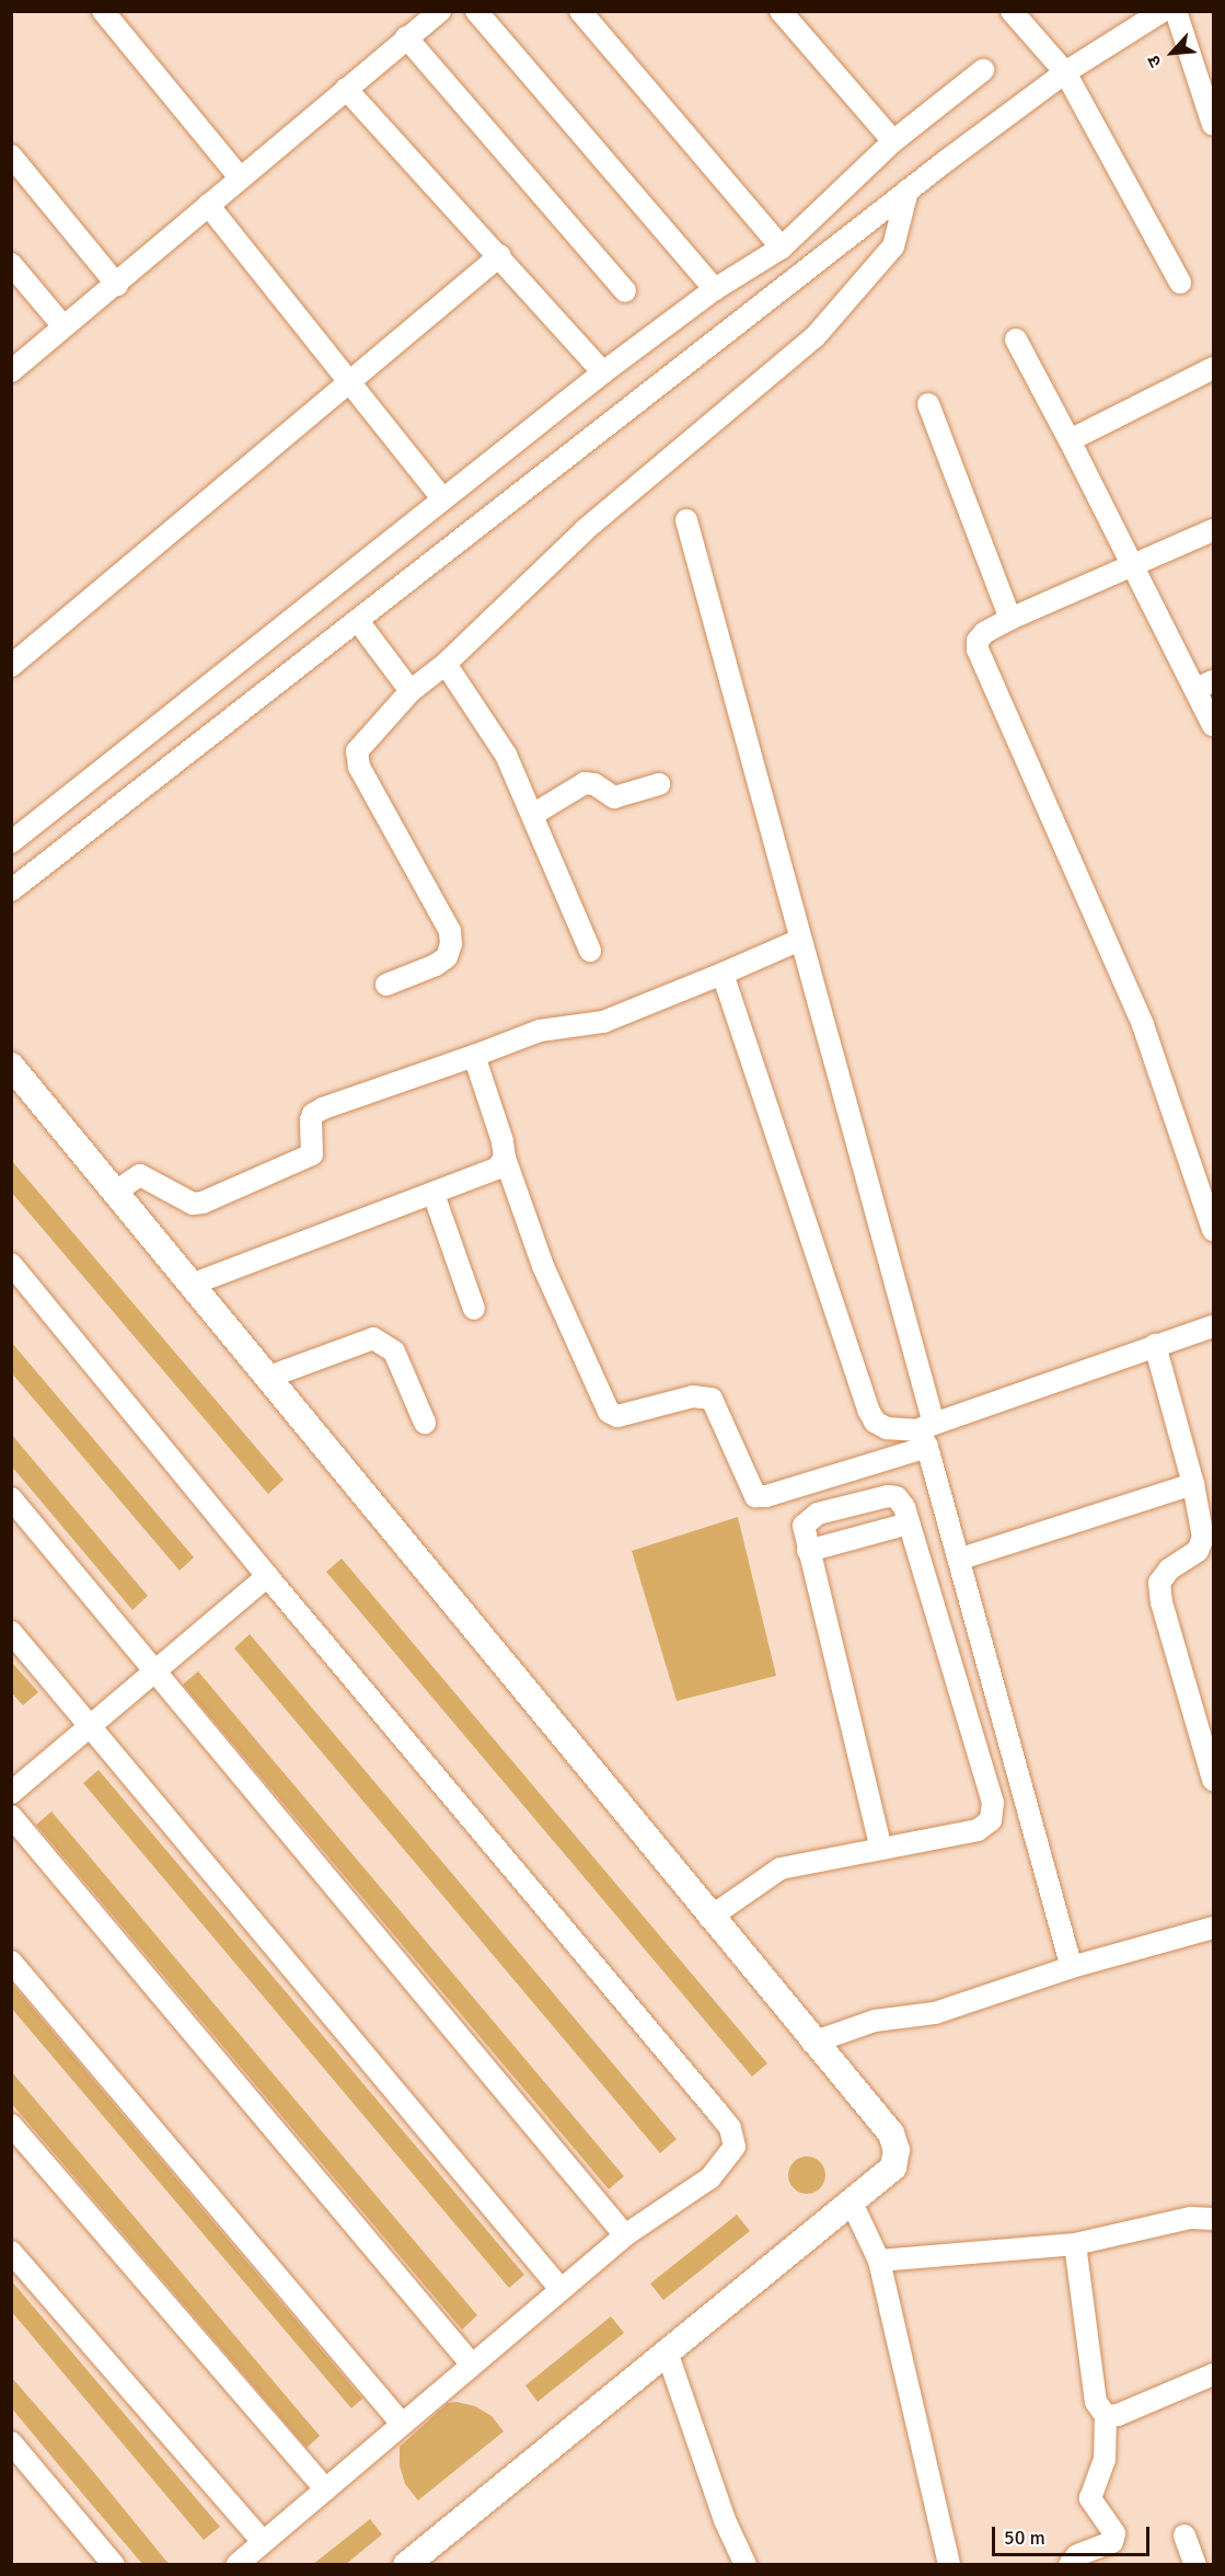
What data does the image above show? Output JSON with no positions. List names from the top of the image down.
{
  "scale_bar": "50 m",
  "north": "bottom left"
}
